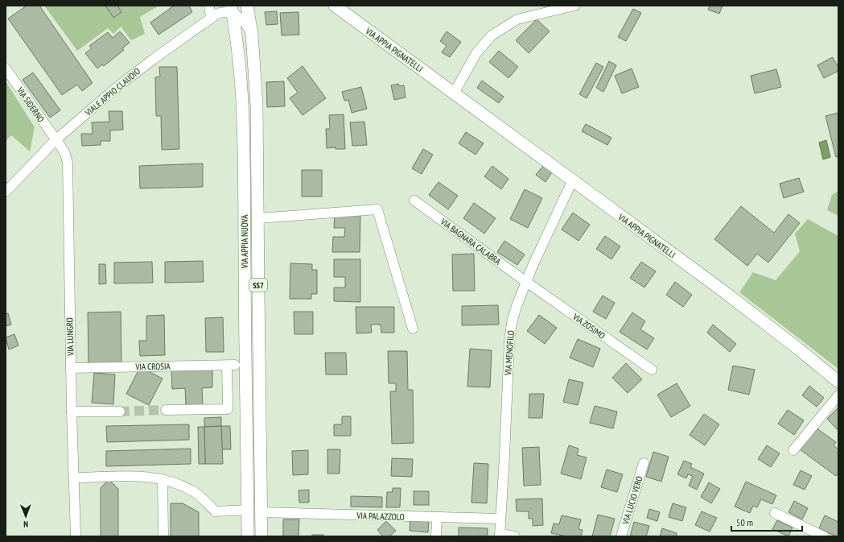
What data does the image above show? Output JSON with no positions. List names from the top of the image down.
{
  "streets": {
    "main road": ["VIA APPIA PIGNATELLI", "VIA APPIA NUOVA", "SS7"],
    "street": [
      "VIALE APPIO CLAUDIO",
      "VIA SIDERNO",
      "VIA BAGNARA CALABRA",
      "VIA ZOSIMO",
      "VIA LUNGRO",
      "VIA MENOFILO",
      "VIA CROSIA",
      "VIA LUCIO VERO",
      "VIA PALAZZOLO"
    ]
  },
  "crossings": [
    ["VIA APPIA PIGNATELLI", "VIA MENOFILO"],
    ["VIALE APPIO CLAUDIO", "VIA SIDERNO"],
    ["VIALE APPIO CLAUDIO", "VIA APPIA NUOVA"],
    ["VIALE APPIO CLAUDIO", "VIA LUNGRO"],
    ["VIA SIDERNO", "VIA LUNGRO"],
    ["VIA APPIA NUOVA", "VIA PALAZZOLO"],
    ["VIA BAGNARA CALABRA", "VIA ZOSIMO"],
    ["VIA BAGNARA CALABRA", "VIA MENOFILO"],
    ["VIA ZOSIMO", "VIA MENOFILO"],
    ["VIA LUNGRO", "VIA CROSIA"],
    ["VIA MENOFILO", "VIA PALAZZOLO"]
  ],
  "scale_bar": "50 m",
  "north": "bottom"
}
